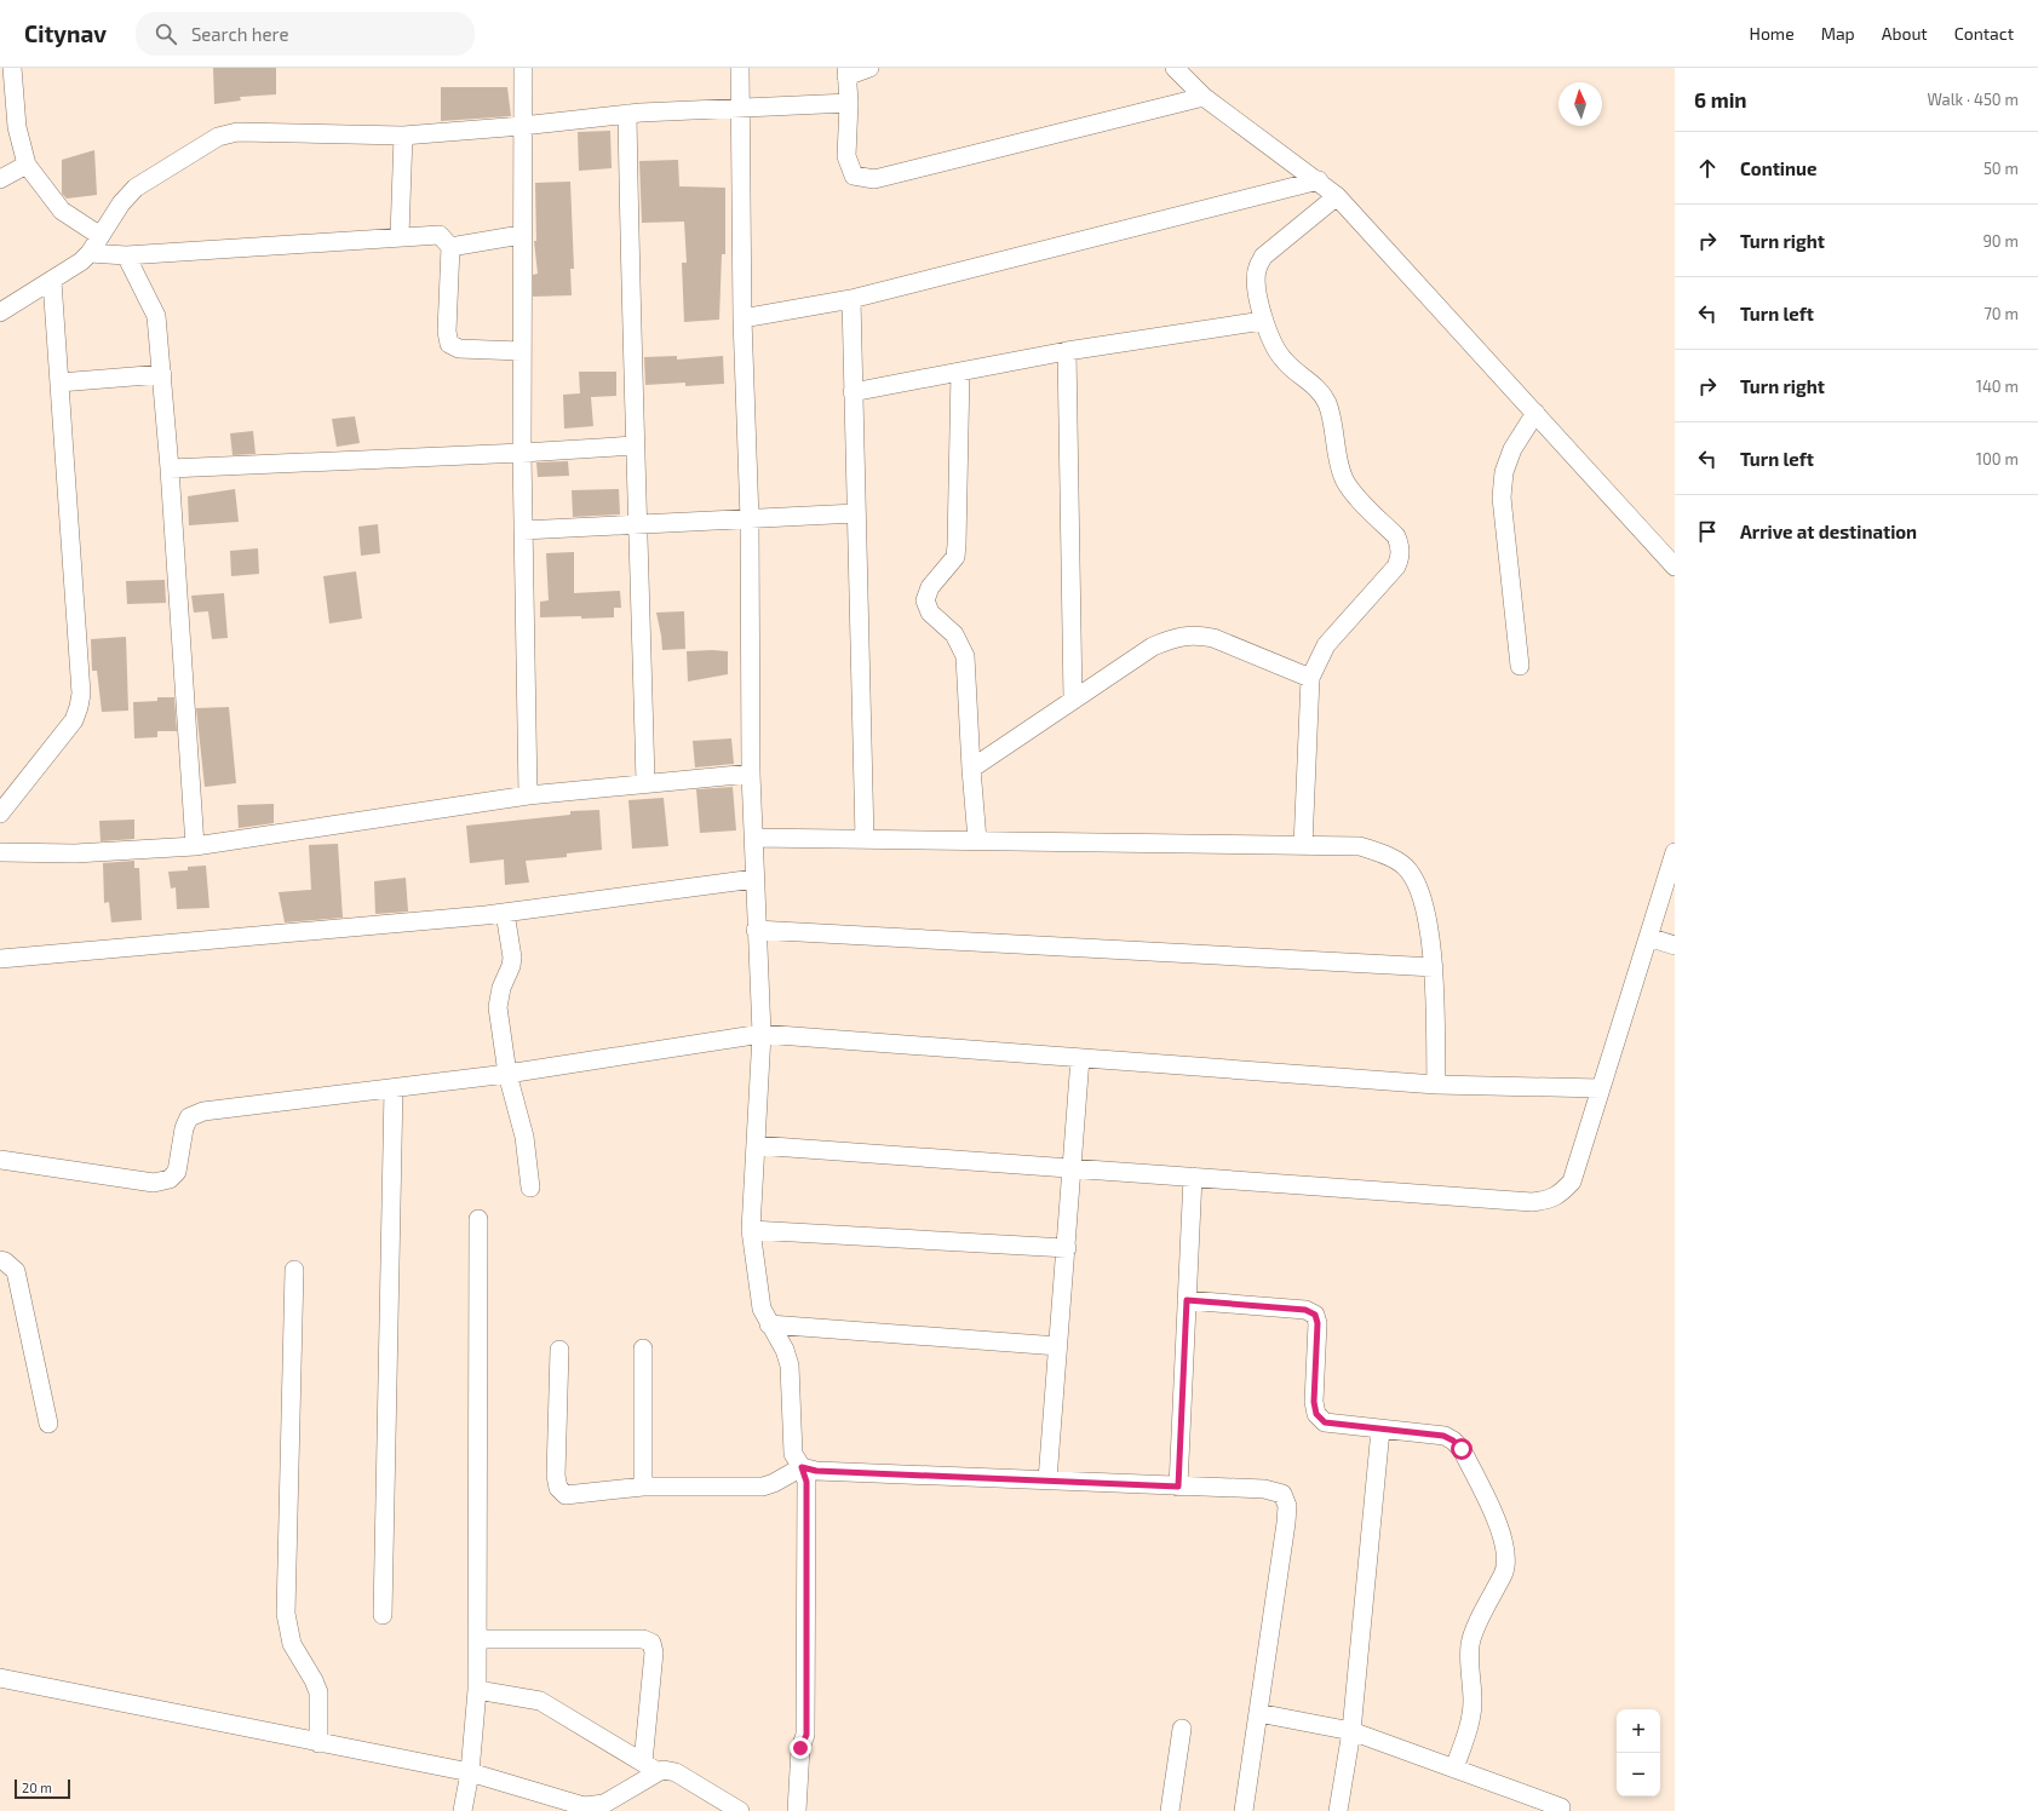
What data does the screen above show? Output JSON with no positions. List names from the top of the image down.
{
  "scale_bar": "20 m",
  "north": "top",
  "page": {
    "header": "Citynav",
    "search": "Search here",
    "nav": [
      "Home",
      "Map",
      "About",
      "Contact"
    ],
    "heading": ["6 min", "Walk · 450 m"],
    "list": [
      ["Continue", "50 m"],
      ["Turn right", "90 m"],
      ["Turn left", "70 m"],
      ["Turn right", "140 m"],
      ["Turn left", "100 m"],
      "Arrive at destination"
    ],
    "map_buttons": ["+", "−"],
    "scale": "20 m"
  }
}
